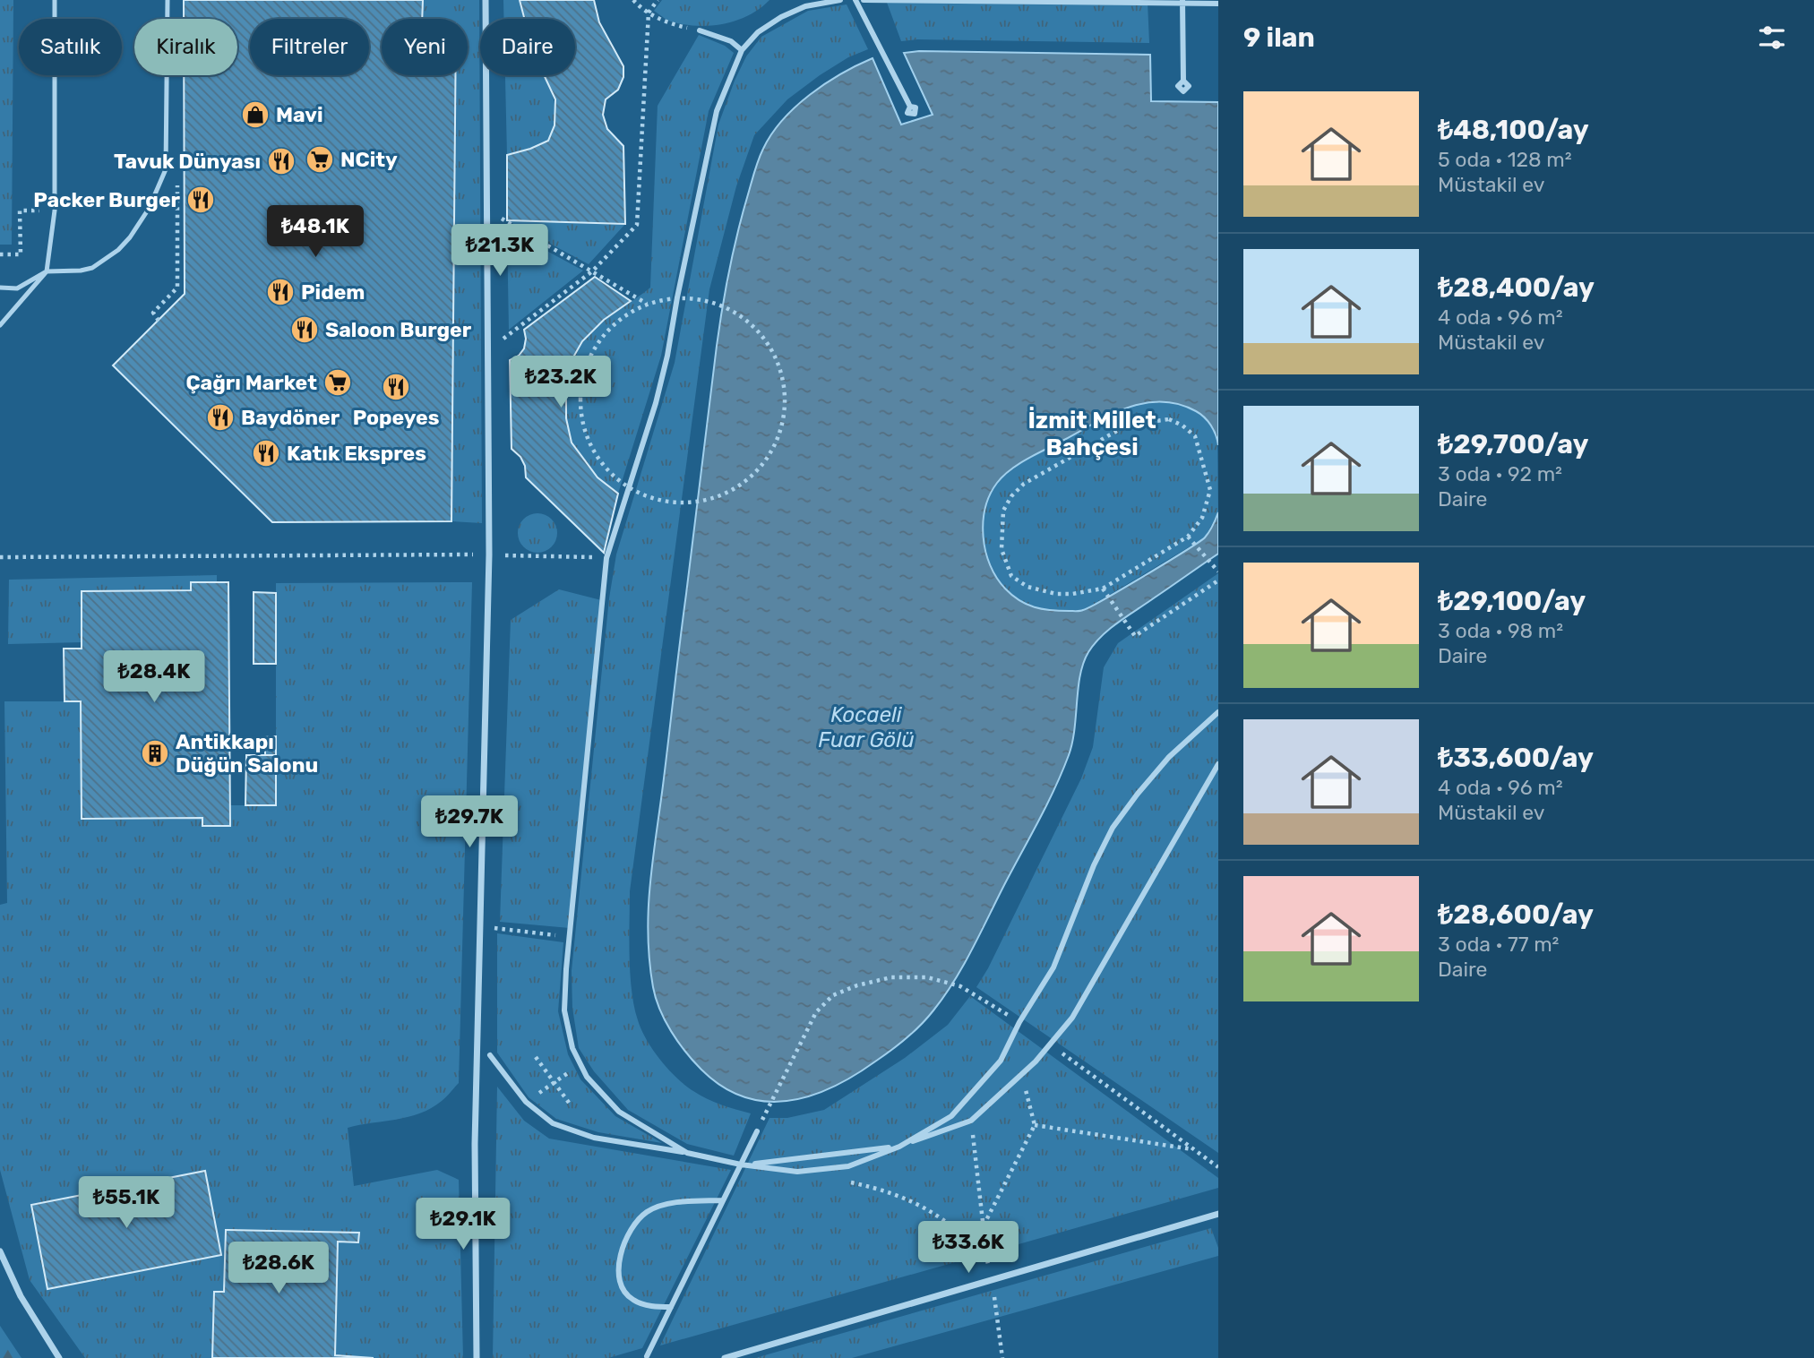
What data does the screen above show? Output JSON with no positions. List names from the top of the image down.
{
  "districts": ["İzmit Millet Bahçesi"],
  "water": ["Kocaeli Fuar Gölü"],
  "places": {
    "shop": ["Mavi"],
    "supermarket": ["NCity", "Çağrı Market"],
    "restaurant": [
      "Tavuk Dünyası",
      "Packer Burger",
      "Pidem",
      "Saloon Burger",
      "Popeyes",
      "Baydöner",
      "Katık Ekspres"
    ],
    "building": ["Antikkapı Düğün Salonu"]
  },
  "page": {
    "heading": "9 ilan",
    "chip": [
      "Satılık",
      "Kiralık",
      "Filtreler",
      "Yeni",
      "Daire"
    ],
    "list": [
      {
        "name": "₺48,100/ay",
        "note": "5 oda · 128 m² · Müstakil ev"
      },
      {
        "name": "₺28,400/ay",
        "note": "4 oda · 96 m² · Müstakil ev"
      },
      {
        "name": "₺29,700/ay",
        "note": "3 oda · 92 m² · Daire"
      },
      {
        "name": "₺29,100/ay",
        "note": "3 oda · 98 m² · Daire"
      },
      {
        "name": "₺33,600/ay",
        "note": "4 oda · 96 m² · Müstakil ev"
      },
      {
        "name": "₺28,600/ay",
        "note": "3 oda · 77 m² · Daire"
      }
    ],
    "price": [
      "₺48.1K",
      "₺21.3K",
      "₺23.2K",
      "₺28.4K",
      "₺29.7K",
      "₺55.1K",
      "₺29.1K",
      "₺33.6K",
      "₺28.6K"
    ]
  }
}
